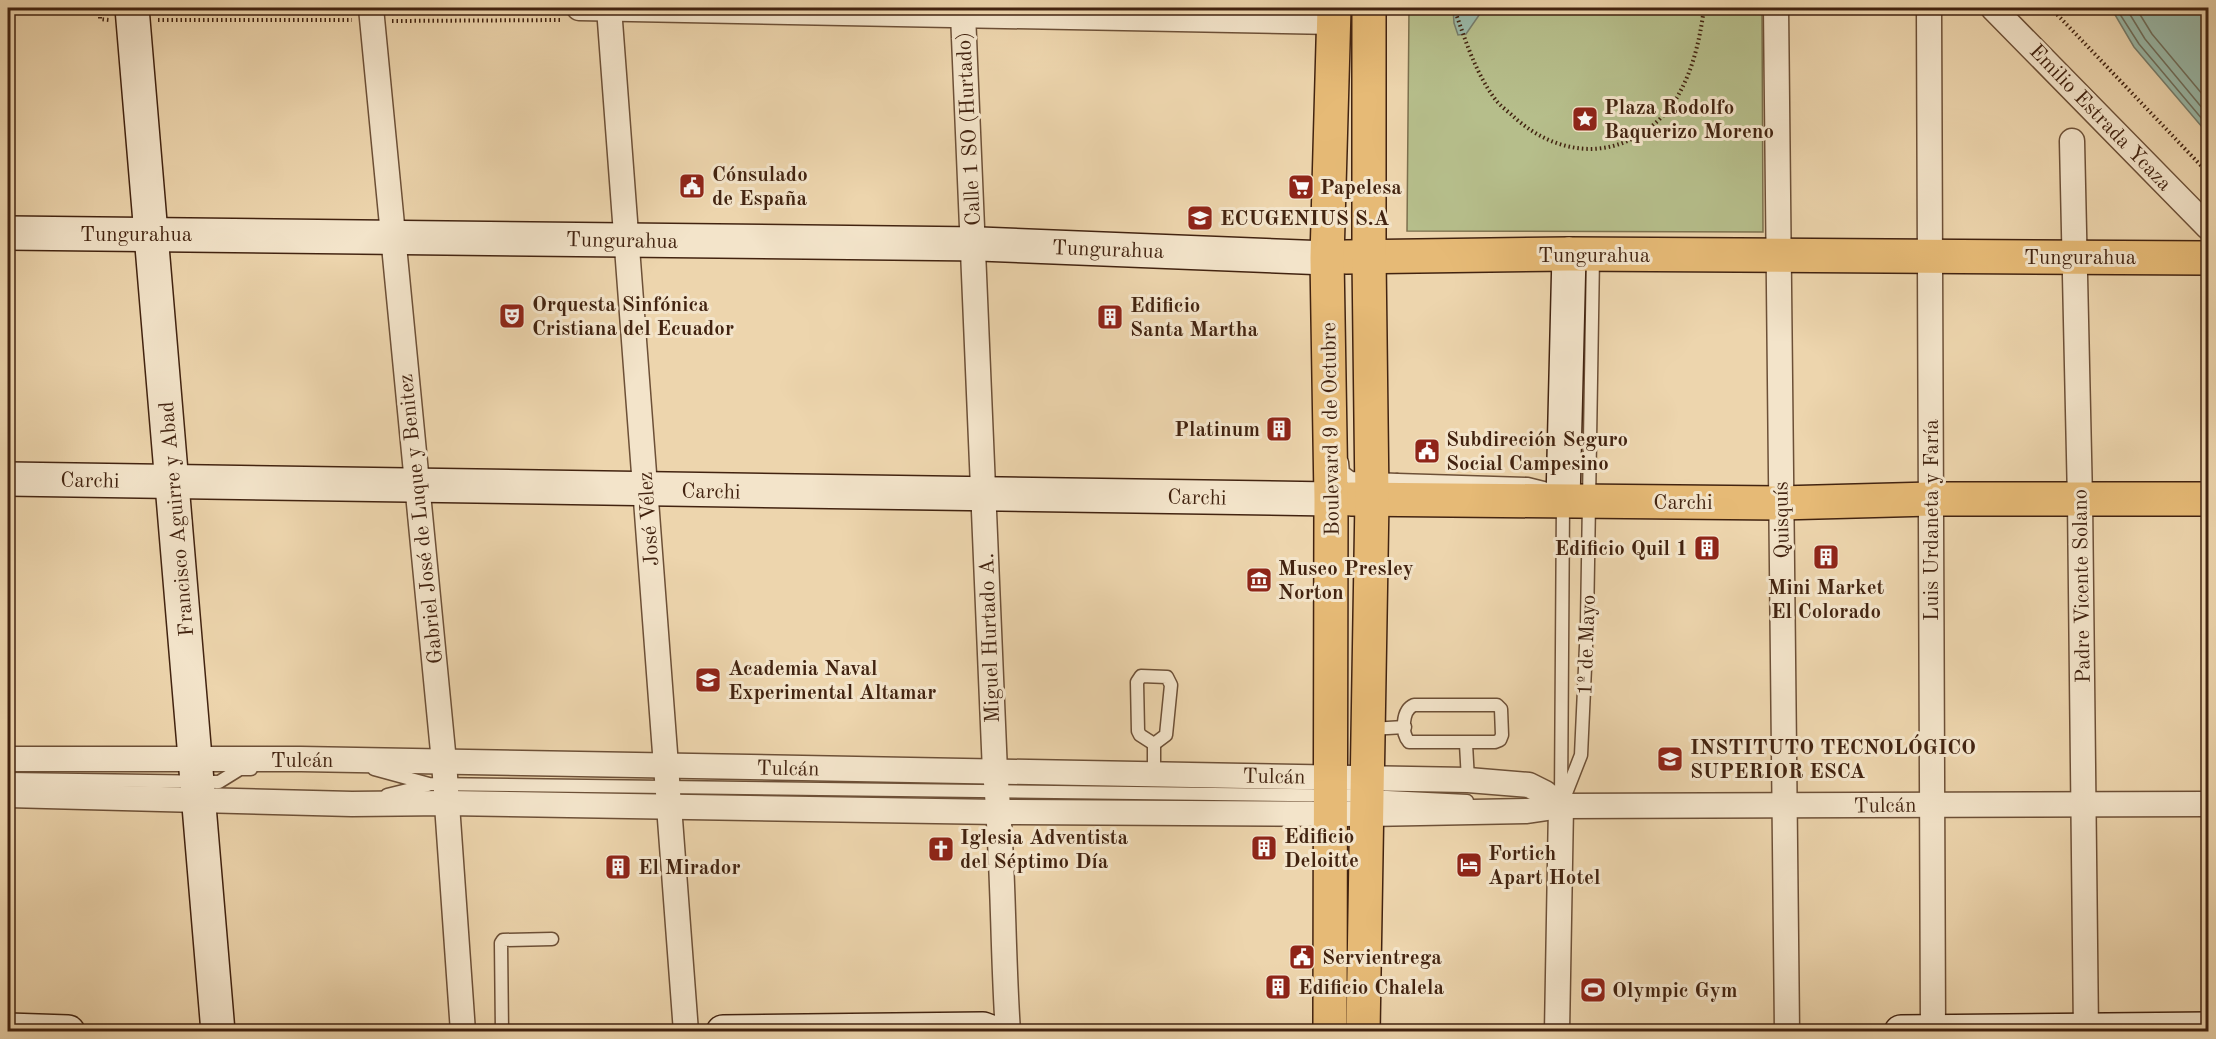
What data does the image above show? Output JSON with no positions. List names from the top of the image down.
{
  "streets": {
    "main road": [
      "Tungurahua",
      "Boulevard 9 de Octubre",
      "Carchi",
      "Francisco Aguirre y Abad",
      "1º de Mayo"
    ],
    "street": [
      "Emilio Estrada Ycaza",
      "Calle 1 SO (Hurtado)",
      "Gabriel José de Luque y Benitez",
      "José Vélez",
      "Quisquís",
      "Luis Urdaneta y Faría",
      "Padre Vicente Solano",
      "Miguel Hurtado A.",
      "Tulcán"
    ]
  },
  "crossings": [
    ["Calle 1 SO (Hurtado)", "Tungurahua"],
    ["Calle 1 SO (Hurtado)", "Miguel Hurtado A."],
    ["Tungurahua", "Boulevard 9 de Octubre"],
    ["Tungurahua", "Francisco Aguirre y Abad"],
    ["Tungurahua", "Gabriel José de Luque y Benitez"],
    ["Tungurahua", "José Vélez"],
    ["Tungurahua", "Quisquís"],
    ["Tungurahua", "Luis Urdaneta y Faría"],
    ["Tungurahua", "Padre Vicente Solano"],
    ["Tungurahua", "Miguel Hurtado A."],
    ["Tungurahua", "1º de Mayo"],
    ["Boulevard 9 de Octubre", "Carchi"],
    ["Boulevard 9 de Octubre", "Tulcán"],
    ["Carchi", "Francisco Aguirre y Abad"],
    ["Carchi", "Gabriel José de Luque y Benitez"],
    ["Carchi", "José Vélez"],
    ["Carchi", "Quisquís"],
    ["Carchi", "Luis Urdaneta y Faría"],
    ["Carchi", "Padre Vicente Solano"],
    ["Carchi", "Miguel Hurtado A."],
    ["Carchi", "1º de Mayo"],
    ["Francisco Aguirre y Abad", "Tulcán"],
    ["Gabriel José de Luque y Benitez", "Tulcán"],
    ["José Vélez", "Tulcán"],
    ["Quisquís", "Tulcán"],
    ["Luis Urdaneta y Faría", "Tulcán"],
    ["Padre Vicente Solano", "Tulcán"],
    ["Miguel Hurtado A.", "Tulcán"],
    ["1º de Mayo", "Tulcán"]
  ],
  "places": {
    "place": ["Plaza Rodolfo Baquerizo Moreno"],
    "public building": ["Cónsulado de España", "Subdireción Seguro Social Campesino", "Servientrega"],
    "supermarket": ["Papelesa"],
    "school or university": ["ECUGENIUS S.A", "Academia Naval Experimental Altamar", "INSTITUTO TECNOLÓGICO SUPERIOR ESCA"],
    "theatre": ["Orquesta Sinfónica Cristiana del Ecuador"],
    "building": [
      "Edificio Santa Martha",
      "Platinum",
      "Edificio Quil 1",
      "Mini Market El Colorado",
      "Edificio Deloitte",
      "El Mirador",
      "Edificio Chalela"
    ],
    "museum": ["Museo Presley Norton"],
    "church": ["Iglesia Adventista del Séptimo Día"],
    "hotel": ["Fortich Apart Hotel"],
    "sports": ["Olympic Gym"]
  }
}
